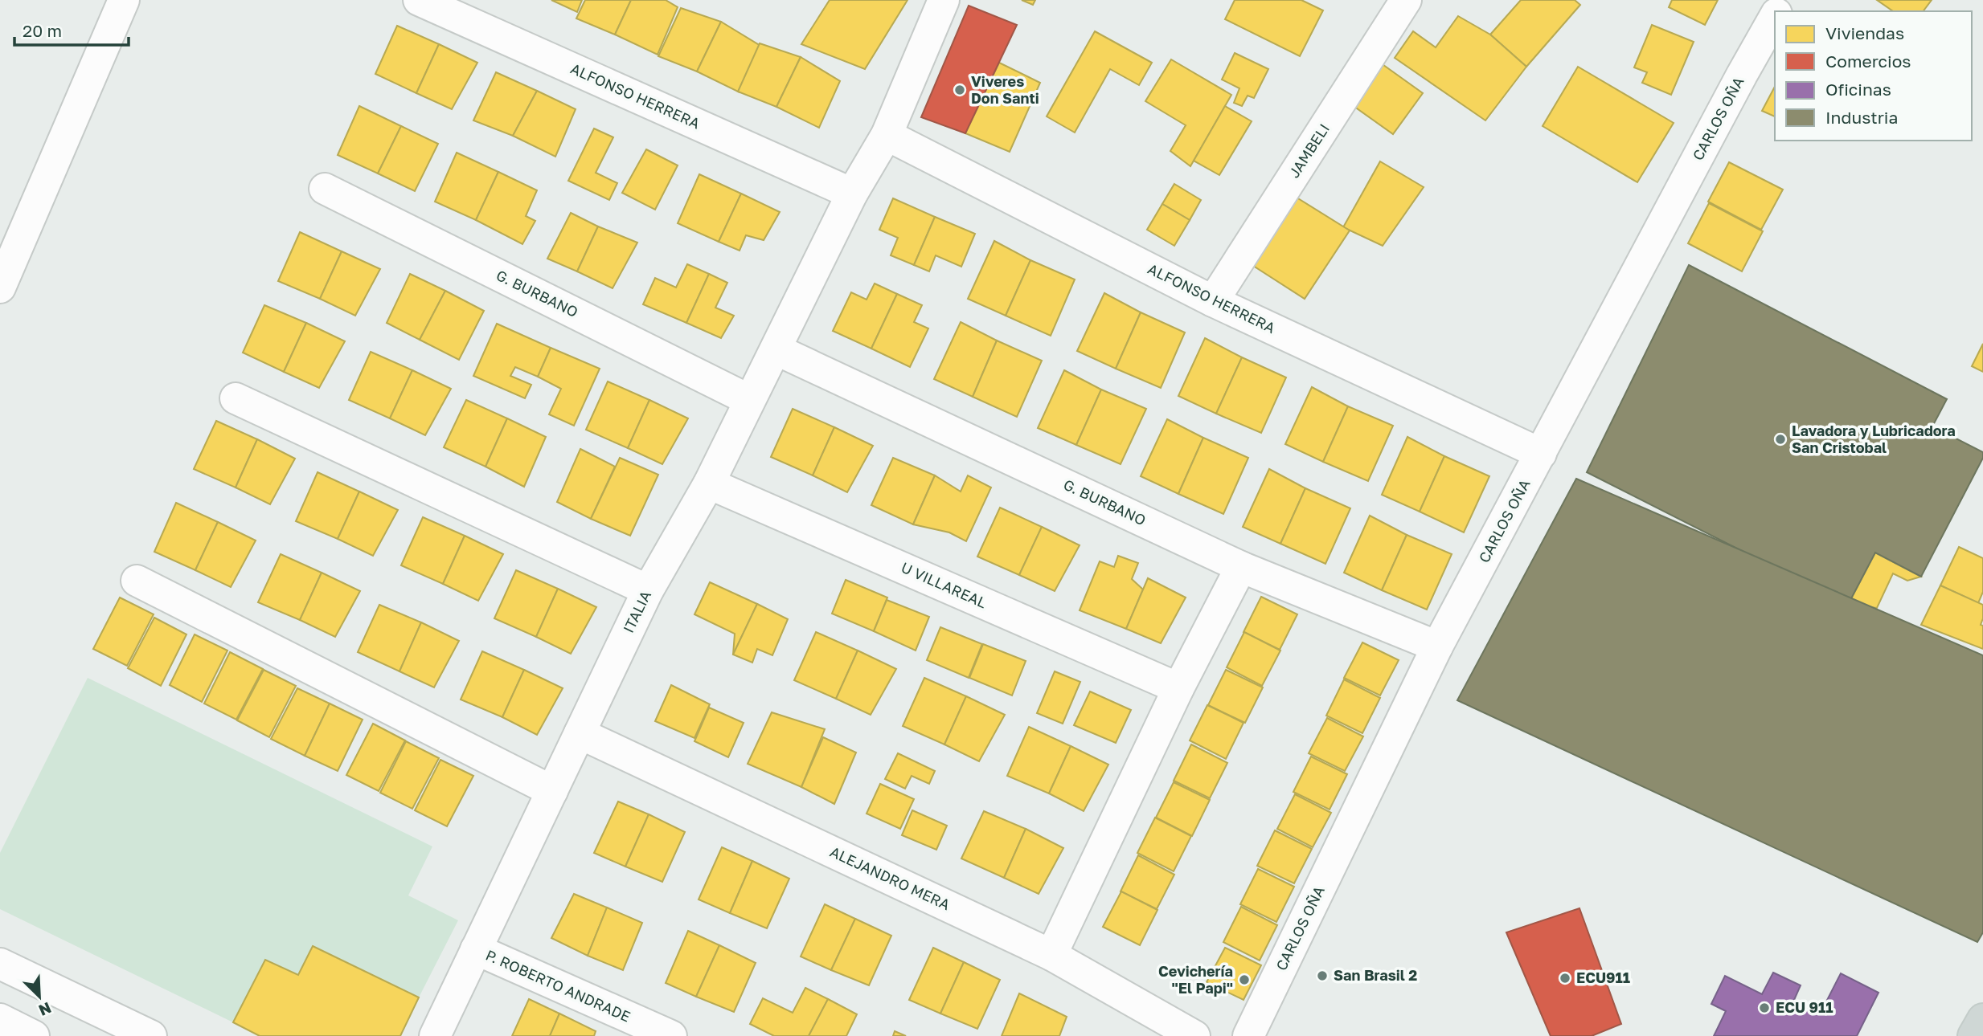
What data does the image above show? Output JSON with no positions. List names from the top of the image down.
{
  "streets": {
    "street": [
      "ALFONSO HERRERA",
      "CARLOS OÑA",
      "JAMBELI",
      "G. BURBANO",
      "U VILLAREAL",
      "ITALIA",
      "ALEJANDRO MERA",
      "P. ROBERTO ANDRADE"
    ]
  },
  "crossings": [
    ["ALFONSO HERRERA", "CARLOS OÑA"],
    ["ALFONSO HERRERA", "JAMBELI"],
    ["ALFONSO HERRERA", "ITALIA"],
    ["CARLOS OÑA", "G. BURBANO"],
    ["G. BURBANO", "ITALIA"],
    ["U VILLAREAL", "ITALIA"],
    ["ITALIA", "ALEJANDRO MERA"],
    ["ITALIA", "P. ROBERTO ANDRADE"]
  ],
  "places": [
    "Viveres Don Santi",
    "Lavadora y Lubricadora San Cristobal",
    "San Brasil 2",
    "ECU911",
    "Cevichería \"El Papi\"",
    "ECU 911"
  ],
  "legend": [
    "Viviendas",
    "Comercios",
    "Oficinas",
    "Industria"
  ],
  "scale_bar": "20 m",
  "north": "bottom right"
}
